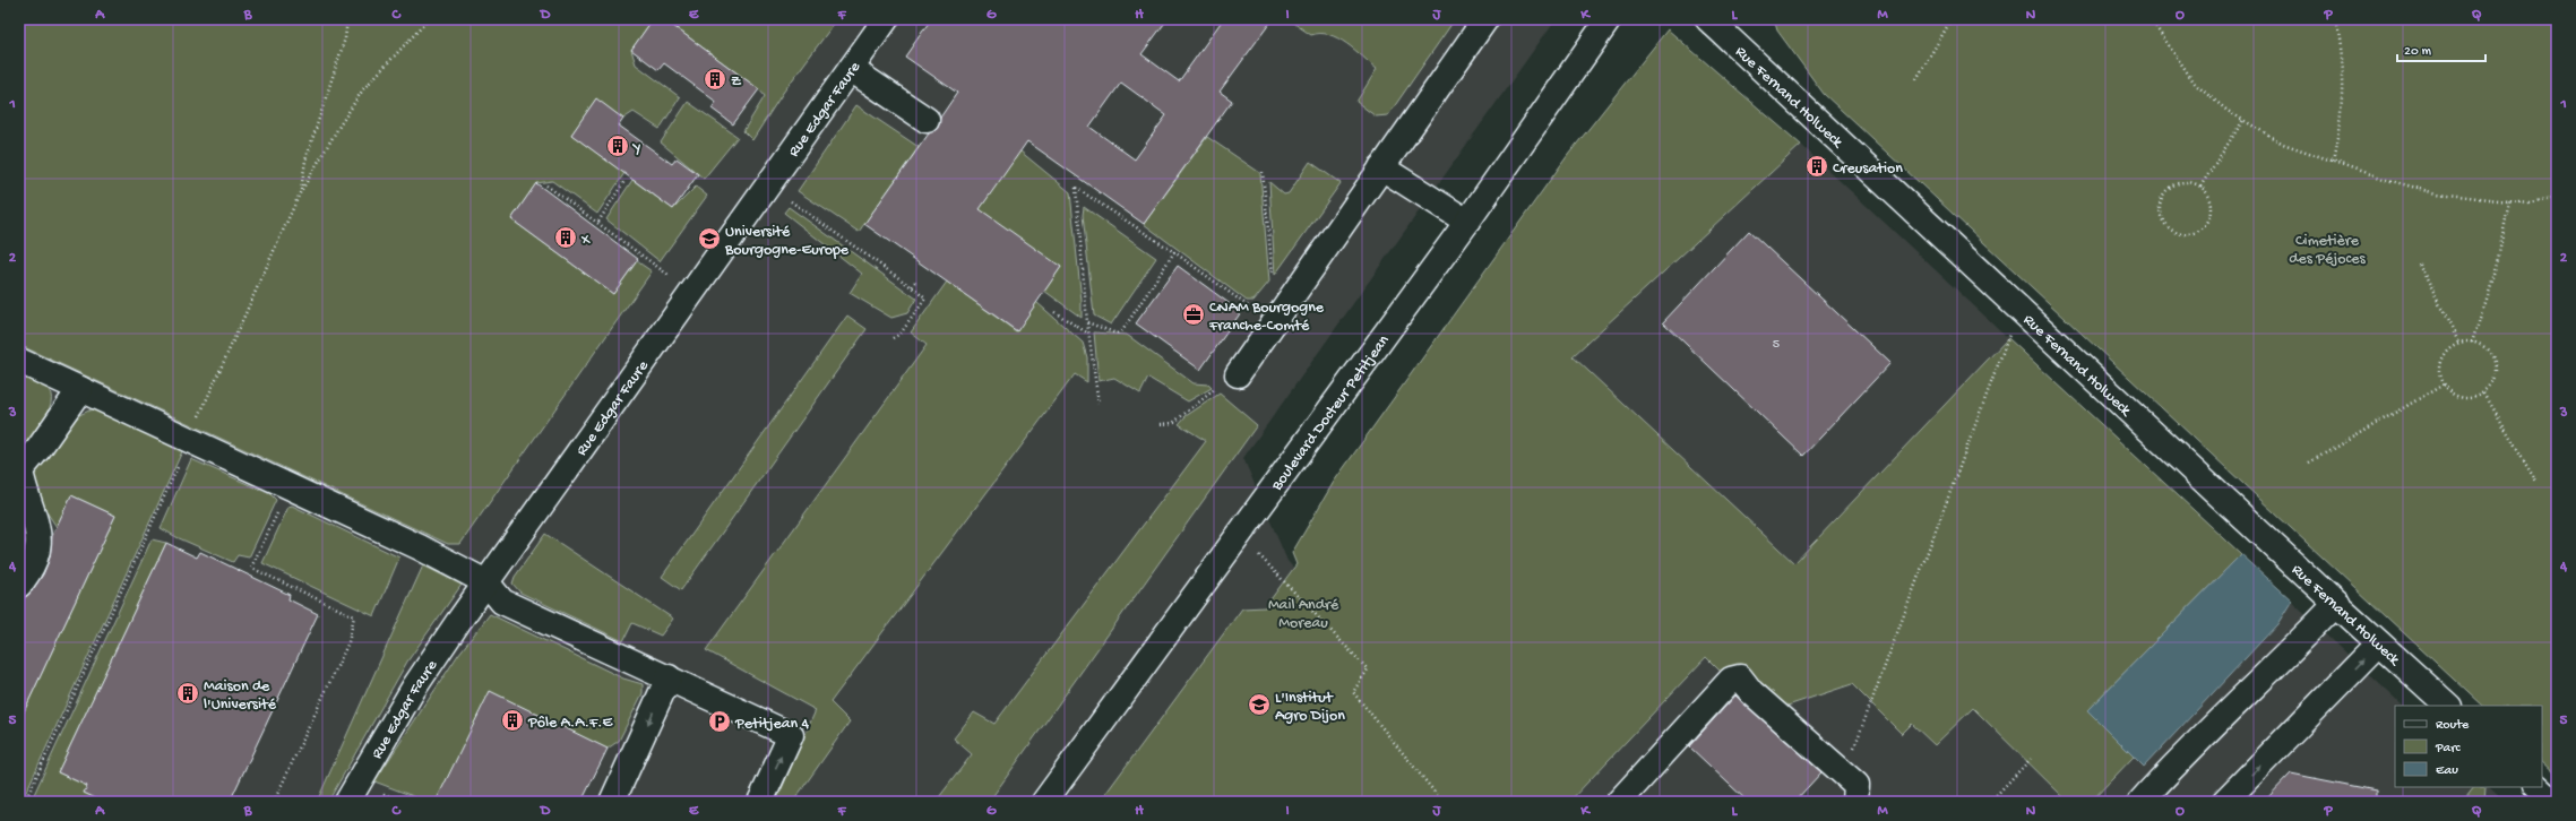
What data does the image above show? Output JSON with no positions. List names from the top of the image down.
{
  "streets": {
    "street": ["Rue Fernand Holweck", "Rue Edgar Faure", "Boulevard Docteur Petitjean"]
  },
  "parks": ["Cimetière des Péjoces", "Mail André Moreau"],
  "places": {
    "building": [
      "Z",
      "Y",
      "Creusation",
      "X",
      "Maison de l'Université",
      "Pôle A.A.F.E"
    ],
    "school or university": ["Université Bourgogne-Europe", "L'Institut Agro Dijon"],
    "office": ["CNAM Bourgogne Franche-Comté"],
    "parking": ["Petitjean 4"]
  },
  "house_numbers": ["5"],
  "legend": ["Route", "Parc", "Eau"],
  "scale_bar": "20 m",
  "grid": {
    "columns": [
      "A",
      "B",
      "C",
      "D",
      "E",
      "F",
      "G",
      "H",
      "I",
      "J",
      "K",
      "L",
      "M",
      "N",
      "O",
      "P",
      "Q"
    ],
    "rows": [
      "1",
      "2",
      "3",
      "4",
      "5"
    ]
  }
}
